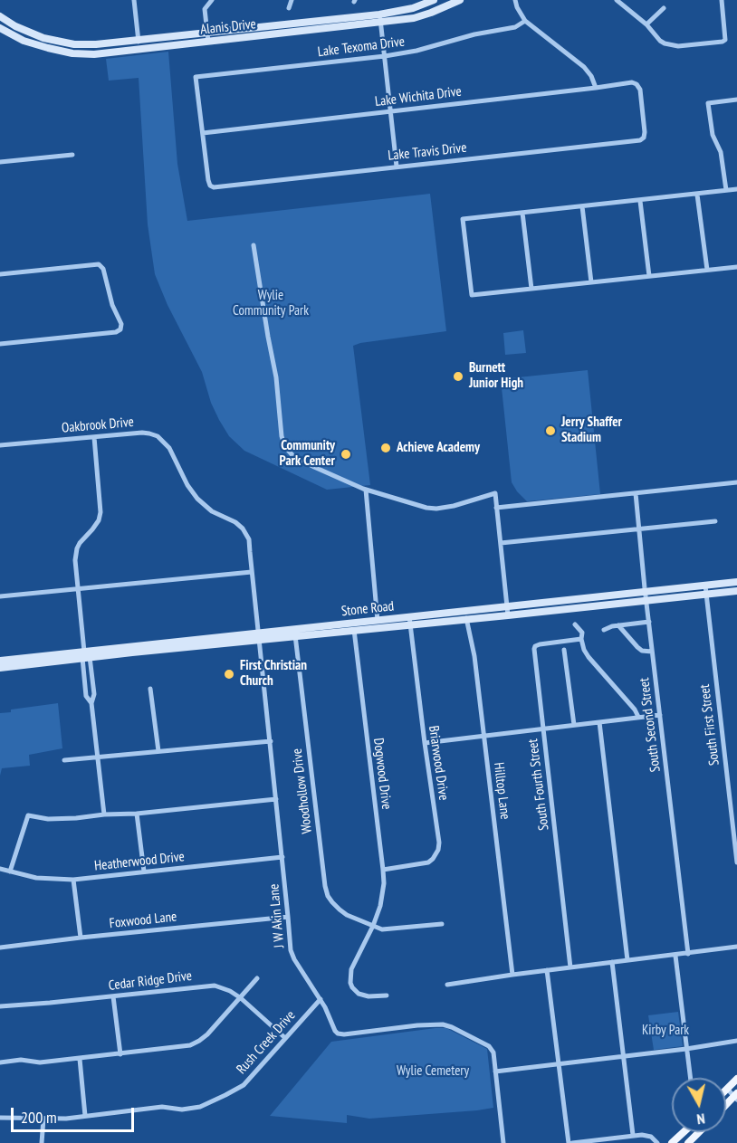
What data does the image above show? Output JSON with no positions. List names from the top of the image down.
{
  "streets": {
    "main road": ["Alanis Drive", "Stone Road"],
    "street": [
      "Lake Texoma Drive",
      "Lake Wichita Drive",
      "Lake Travis Drive",
      "Oakbrook Drive",
      "South Second Street",
      "South First Street",
      "Briarwood Drive",
      "Dogwood Drive",
      "South Fourth Street",
      "Woodhollow Drive",
      "Hilltop Lane",
      "Heatherwood Drive",
      "J W Akin Lane",
      "Foxwood Lane",
      "Cedar Ridge Drive",
      "Rush Creek Drive"
    ]
  },
  "crossings": [
    ["Lake Texoma Drive", "Lake Wichita Drive"],
    ["Lake Texoma Drive", "Lake Travis Drive"],
    ["Lake Wichita Drive", "Lake Travis Drive"],
    ["Oakbrook Drive", "Stone Road"],
    ["Oakbrook Drive", "J W Akin Lane"],
    ["Stone Road", "South Second Street"],
    ["Stone Road", "South First Street"],
    ["Stone Road", "Briarwood Drive"],
    ["Stone Road", "Dogwood Drive"],
    ["Stone Road", "Woodhollow Drive"],
    ["Stone Road", "Hilltop Lane"],
    ["Stone Road", "J W Akin Lane"],
    ["Briarwood Drive", "Dogwood Drive"],
    ["Dogwood Drive", "Woodhollow Drive"],
    ["Heatherwood Drive", "J W Akin Lane"],
    ["J W Akin Lane", "Foxwood Lane"],
    ["J W Akin Lane", "Rush Creek Drive"],
    ["Cedar Ridge Drive", "Rush Creek Drive"]
  ],
  "parks": ["Wylie Community Park", "Kirby Park", "Wylie Cemetery"],
  "places": [
    "Burnett Junior High",
    "Jerry Shaffer Stadium",
    "Achieve Academy",
    "Community Park Center",
    "First Christian Church"
  ],
  "scale_bar": "200 m",
  "north": "bottom"
}
